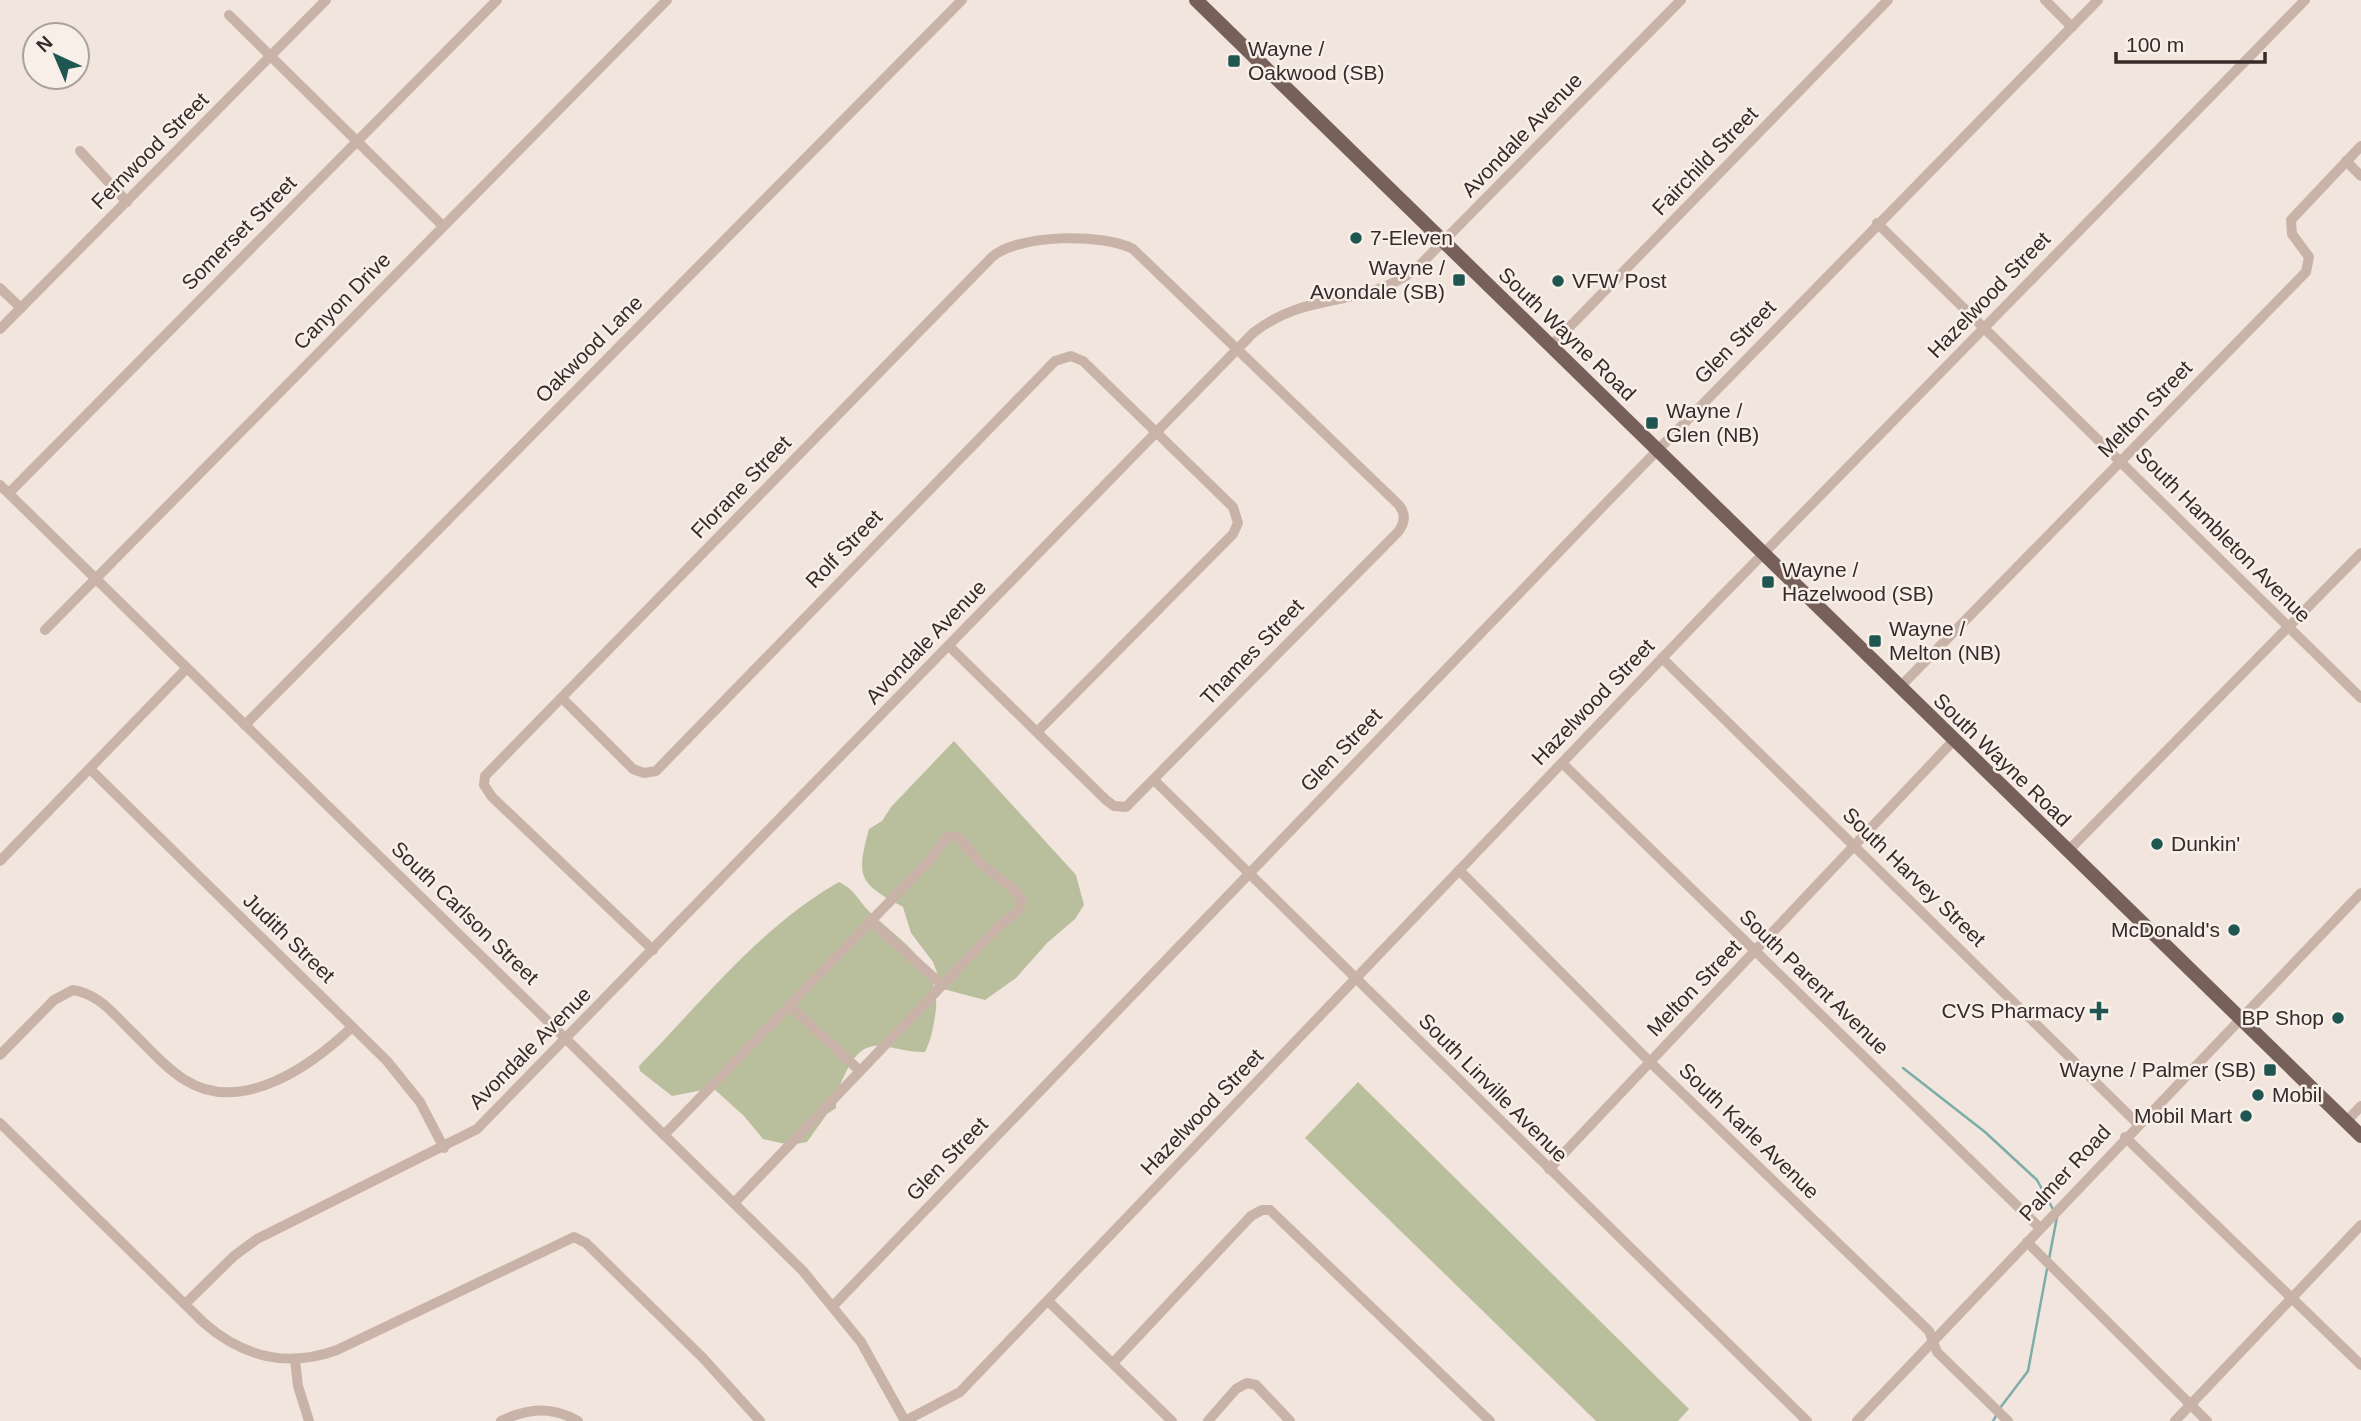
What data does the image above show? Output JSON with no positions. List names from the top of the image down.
{
  "streets": {
    "main road": ["South Wayne Road"],
    "street": [
      "Avondale Avenue",
      "Fernwood Street",
      "Fairchild Street",
      "Somerset Street",
      "Hazelwood Street",
      "Canyon Drive",
      "Glen Street",
      "Oakwood Lane",
      "Melton Street",
      "Florane Street",
      "South Hambleton Avenue",
      "Rolf Street",
      "Thames Street",
      "South Harvey Street",
      "South Carlson Street",
      "Judith Street",
      "South Parent Avenue",
      "South Linville Avenue",
      "South Karle Avenue",
      "Palmer Road"
    ]
  },
  "crossings": [
    ["Avondale Avenue", "South Wayne Road"],
    ["Avondale Avenue", "Florane Street"],
    ["Avondale Avenue", "Rolf Street"],
    ["Avondale Avenue", "Thames Street"],
    ["Avondale Avenue", "South Carlson Street"],
    ["Avondale Avenue", "Judith Street"],
    ["Fairchild Street", "South Wayne Road"],
    ["Somerset Street", "South Carlson Street"],
    ["Hazelwood Street", "South Wayne Road"],
    ["Hazelwood Street", "South Hambleton Avenue"],
    ["Hazelwood Street", "South Harvey Street"],
    ["Hazelwood Street", "South Carlson Street"],
    ["Hazelwood Street", "South Parent Avenue"],
    ["Hazelwood Street", "South Linville Avenue"],
    ["Hazelwood Street", "South Karle Avenue"],
    ["Canyon Drive", "South Carlson Street"],
    ["South Wayne Road", "Glen Street"],
    ["South Wayne Road", "Melton Street"],
    ["South Wayne Road", "Palmer Road"],
    ["Glen Street", "South Hambleton Avenue"],
    ["Glen Street", "South Carlson Street"],
    ["Glen Street", "South Linville Avenue"],
    ["Oakwood Lane", "South Carlson Street"],
    ["Melton Street", "South Hambleton Avenue"],
    ["Melton Street", "South Harvey Street"],
    ["Melton Street", "South Parent Avenue"],
    ["Melton Street", "South Linville Avenue"],
    ["Melton Street", "South Karle Avenue"],
    ["Florane Street", "Rolf Street"],
    ["Florane Street", "Thames Street"],
    ["Thames Street", "South Linville Avenue"],
    ["South Harvey Street", "Palmer Road"],
    ["South Parent Avenue", "Palmer Road"],
    ["South Karle Avenue", "Palmer Road"]
  ],
  "places": {
    "transit": [
      "Wayne / Oakwood (SB)",
      "Wayne / Avondale (SB)",
      "Wayne / Glen (NB)",
      "Wayne / Hazelwood (SB)",
      "Wayne / Melton (NB)",
      "Wayne / Palmer (SB)"
    ],
    "other": [
      "7-Eleven",
      "VFW Post",
      "Dunkin'",
      "McDonald's",
      "BP Shop",
      "Mobil",
      "Mobil Mart"
    ],
    "health": ["CVS Pharmacy"]
  },
  "scale_bar": "100 m",
  "north": "top left"
}
